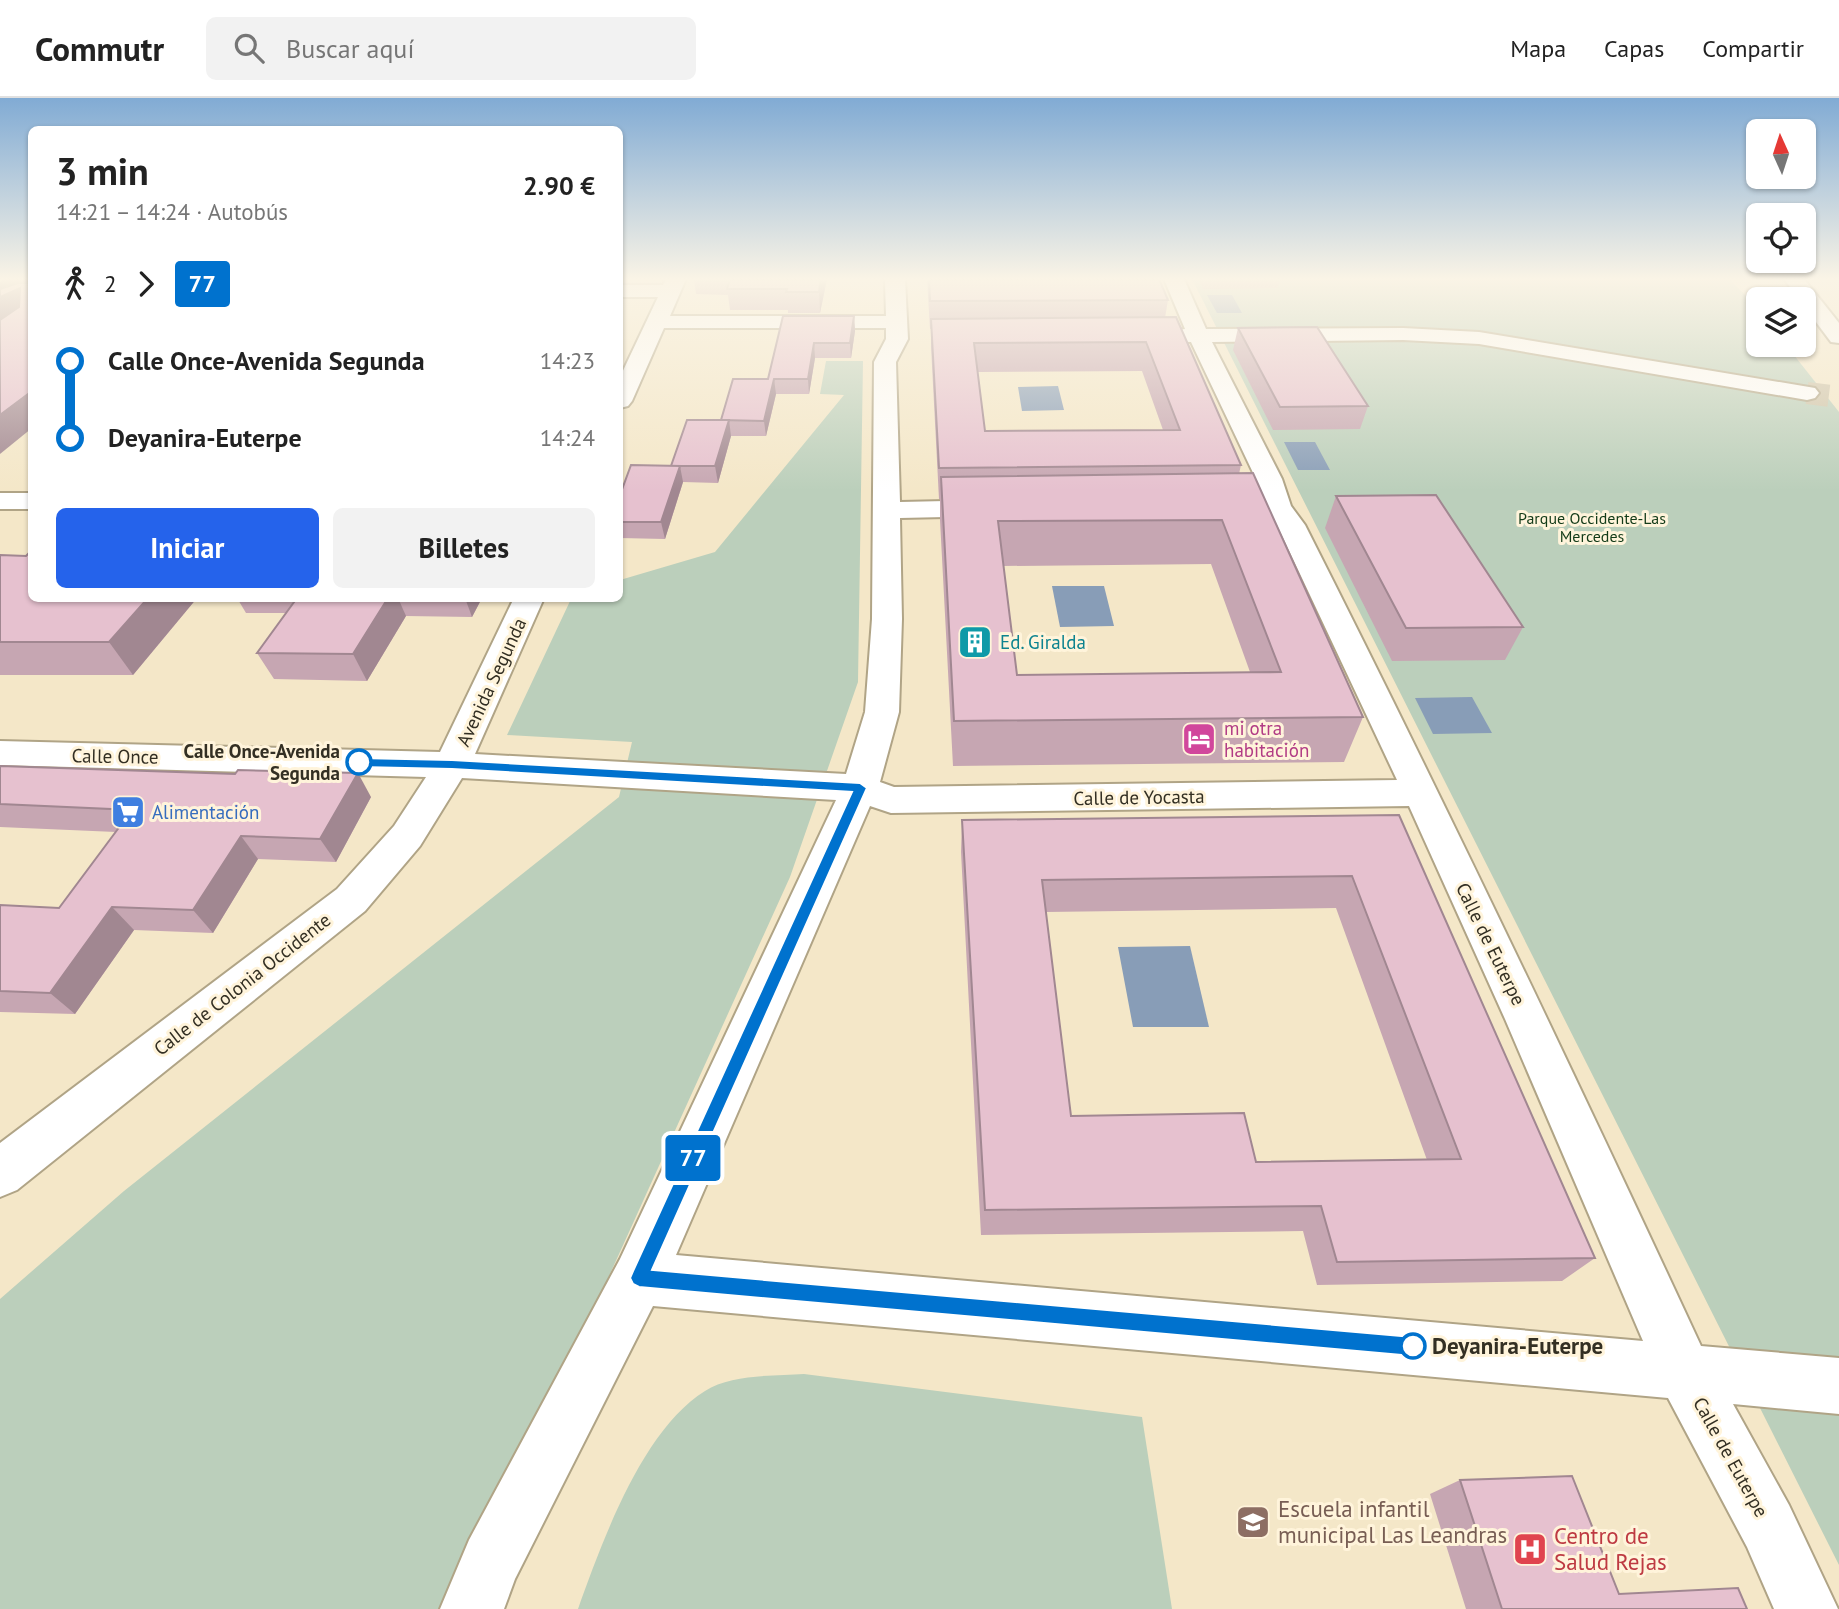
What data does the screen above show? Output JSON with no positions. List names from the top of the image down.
{
  "streets": {
    "main road": [
      "Avenida Segunda",
      "Calle Once",
      "Calle de Yocasta",
      "Calle de Euterpe",
      "Calle de Colonia Occidente"
    ]
  },
  "crossings": [
    ["Avenida Segunda", "Calle Once"],
    ["Avenida Segunda", "Calle de Colonia Occidente"],
    ["Calle Once", "Calle de Yocasta"],
    ["Calle Once", "Calle de Colonia Occidente"],
    ["Calle de Yocasta", "Calle de Euterpe"]
  ],
  "parks": ["Parque Occidente-Las Mercedes"],
  "places": {
    "building": ["Ed. Giralda"],
    "hotel": ["mi otra habitación"],
    "other": ["Calle Once-Avenida Segunda", "Deyanira-Euterpe"],
    "supermarket": ["Alimentación"],
    "school or university": ["Escuela infantil municipal Las Leandras"],
    "hospital": ["Centro de Salud Rejas"]
  },
  "lines": ["bus line 77"],
  "north": "top",
  "page": {
    "header": "Commutr",
    "search": "Buscar aquí",
    "nav": ["Mapa", "Capas", "Compartir"],
    "on_map": "77",
    "heading": ["3 min", "14:21 – 14:24 · Autobús", "2.90 €"],
    "legs": ["2", "77"],
    "list": [
      {
        "name": "Calle Once-Avenida Segunda",
        "value": "14:23"
      },
      {
        "name": "Deyanira-Euterpe",
        "value": "14:24"
      }
    ],
    "buttons": ["Iniciar", "Billetes"]
  }
}
